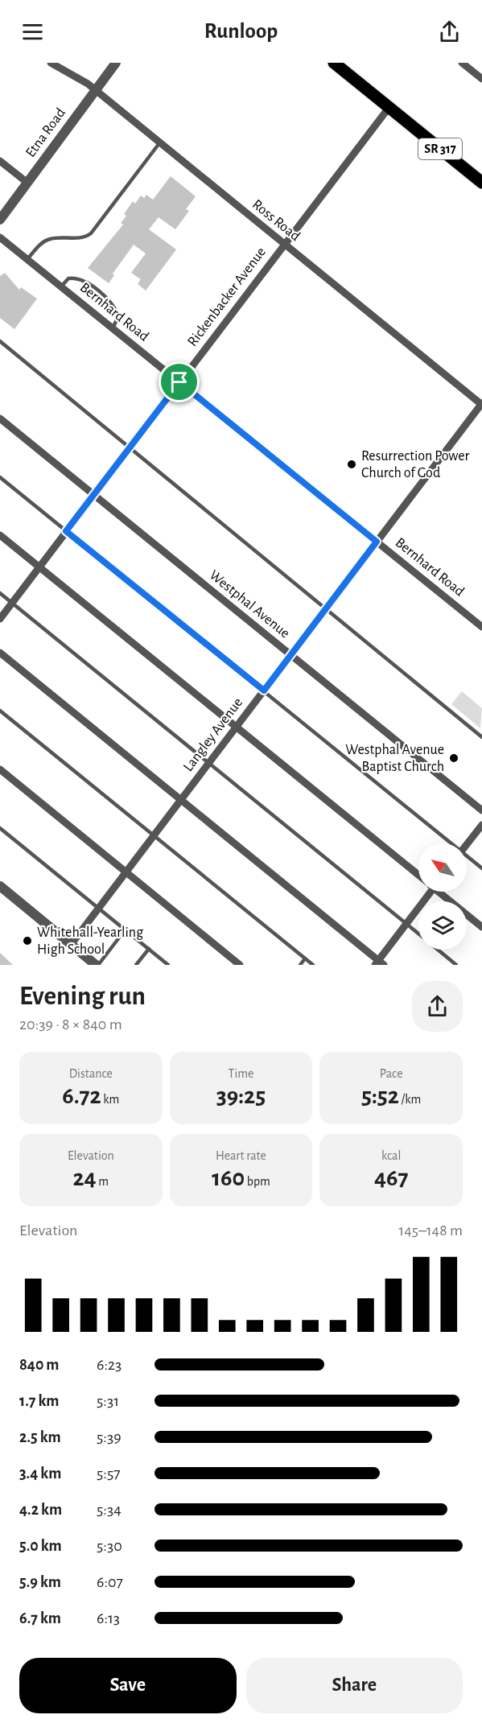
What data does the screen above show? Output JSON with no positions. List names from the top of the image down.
{
  "streets": {
    "main road": ["SR 317"],
    "street": [
      "Etna Road",
      "Ross Road",
      "Rickenbacker Avenue",
      "Bernhard Road",
      "Westphal Avenue",
      "Langley Avenue"
    ]
  },
  "crossings": [
    ["Etna Road", "Ross Road"],
    ["SR 317", "Rickenbacker Avenue"],
    ["Ross Road", "Rickenbacker Avenue"],
    ["Ross Road", "Langley Avenue"],
    ["Rickenbacker Avenue", "Bernhard Road"],
    ["Rickenbacker Avenue", "Westphal Avenue"],
    ["Bernhard Road", "Langley Avenue"],
    ["Westphal Avenue", "Langley Avenue"]
  ],
  "places": ["Resurrection Power Church of God", "Westphal Avenue Baptist Church", "Whitehall-Yearling High School"],
  "north": "top left",
  "page": {
    "header": "Runloop",
    "heading": ["Evening run", "20:39 · 8 × 840 m"],
    "stats": [
      ["Distance", "6.72 km"],
      ["Time", "39:25"],
      ["Pace", "5:52 /km"],
      ["Elevation", "24 m"],
      ["Heart rate", "160 bpm"],
      ["kcal", "467"]
    ],
    "chart": ["Elevation", "145–148 m"],
    "list": [
      {
        "name": "840 m",
        "note": "6:23"
      },
      {
        "name": "1.7 km",
        "note": "5:31"
      },
      {
        "name": "2.5 km",
        "note": "5:39"
      },
      {
        "name": "3.4 km",
        "note": "5:57"
      },
      {
        "name": "4.2 km",
        "note": "5:34"
      },
      {
        "name": "5.0 km",
        "note": "5:30"
      },
      {
        "name": "5.9 km",
        "note": "6:07"
      },
      {
        "name": "6.7 km",
        "note": "6:13"
      }
    ],
    "buttons": ["Save", "Share"]
  }
}
